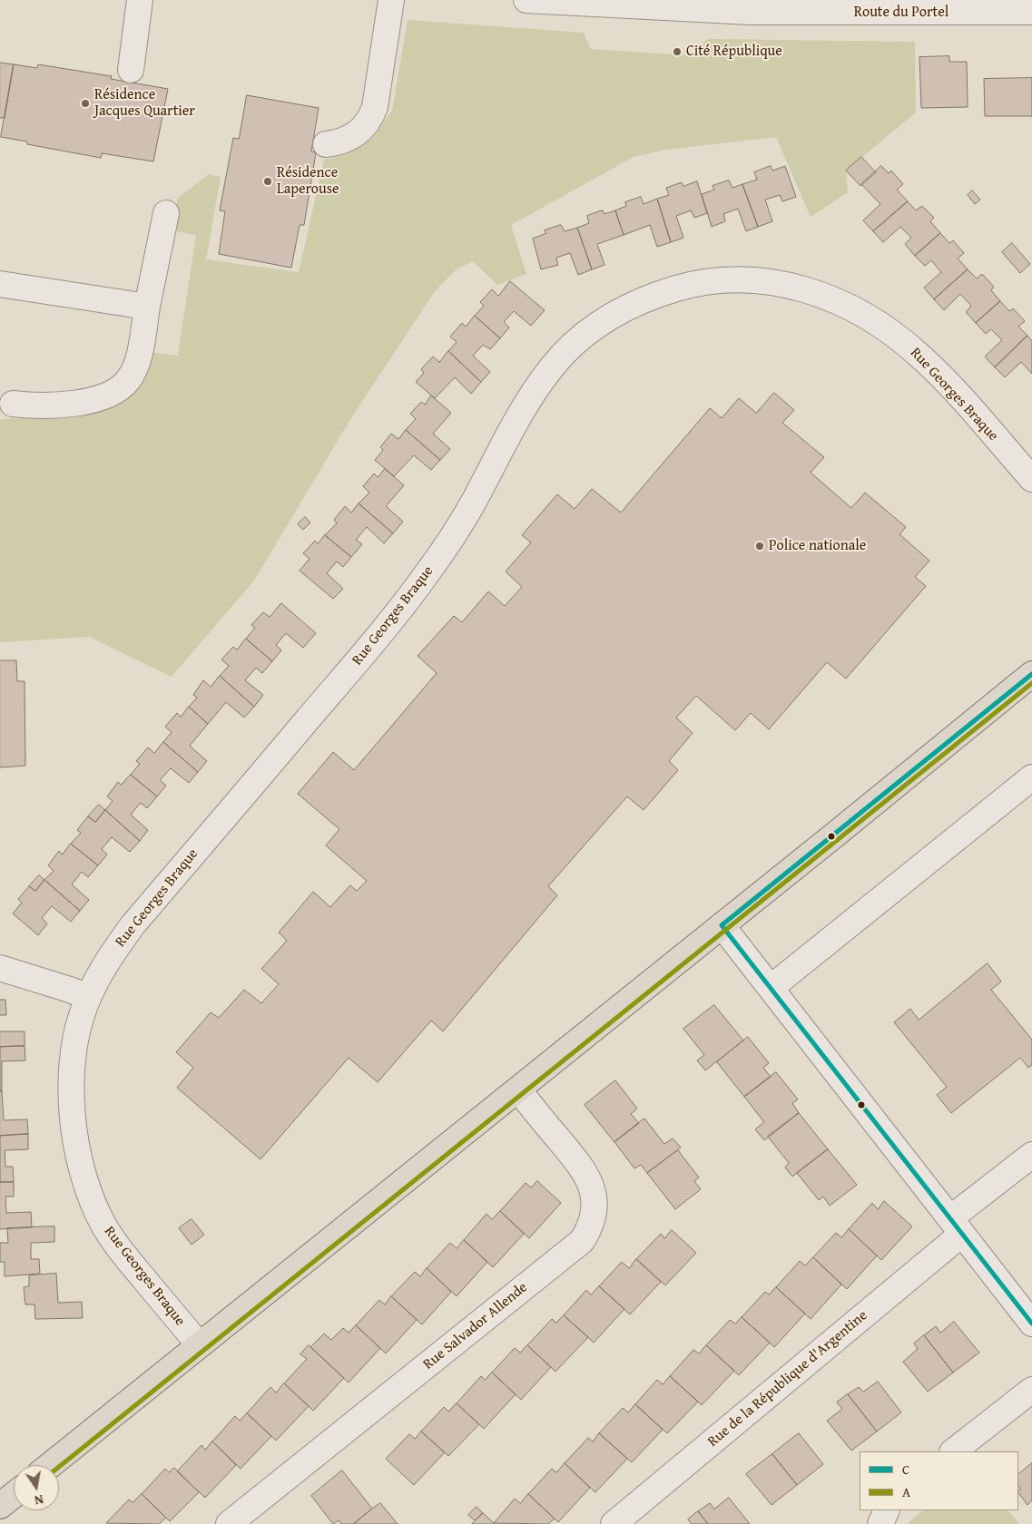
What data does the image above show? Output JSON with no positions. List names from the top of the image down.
{
  "streets": {
    "street": [
      "Route du Portel",
      "Rue Georges Braque",
      "Rue Salvador Allende",
      "Rue de la République d'Argentine"
    ]
  },
  "places": [
    "Cité République",
    "Résidence Jacques Quartier",
    "Résidence Laperouse",
    "Police nationale"
  ],
  "lines": ["transit line C", "transit line A"],
  "legend": ["C", "A"],
  "north": "bottom"
}
